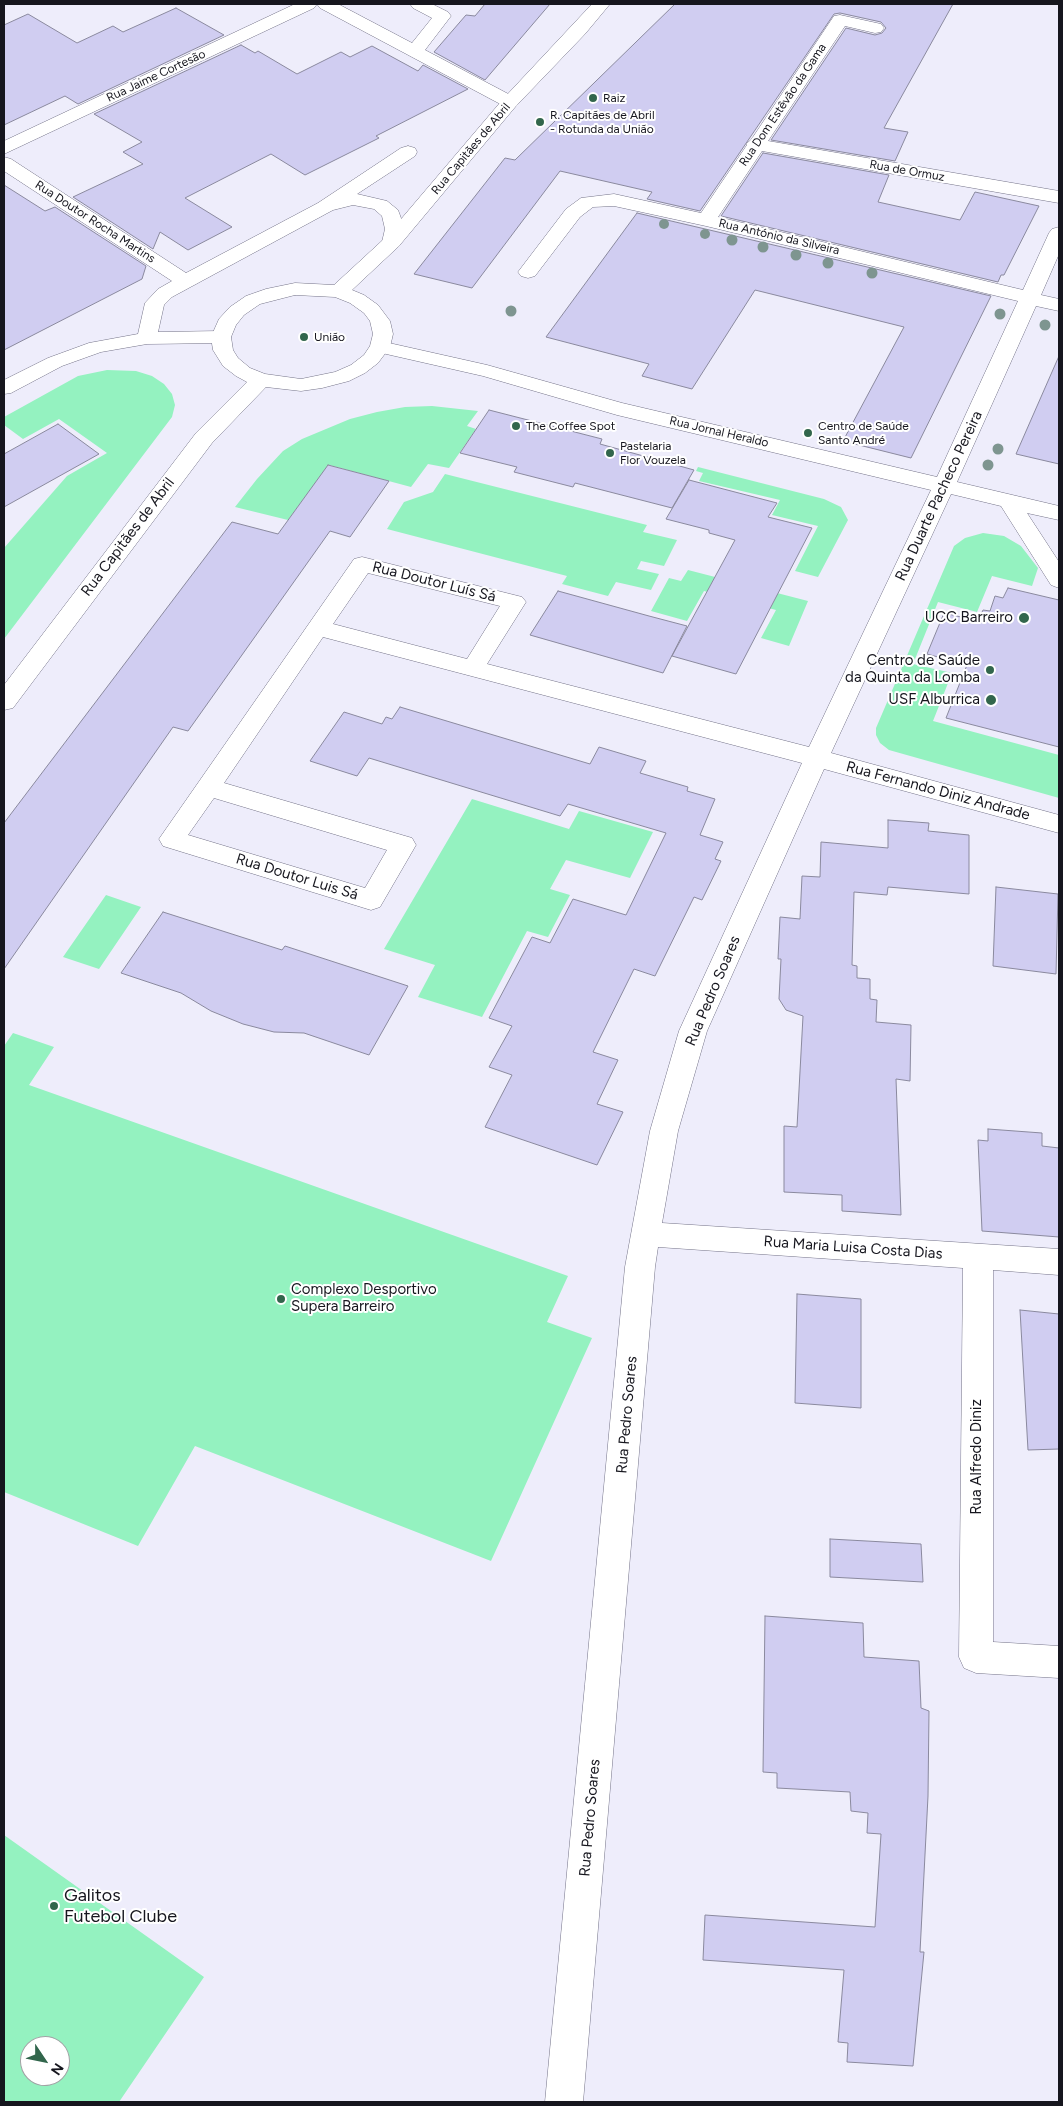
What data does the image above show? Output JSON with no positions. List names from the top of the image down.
{
  "streets": {
    "street": [
      "Rua Jaime Cortesão",
      "Rua Dom Estêvão da Gama",
      "Rua Capitães de Abril",
      "Rua de Ormuz",
      "Rua Doutor Rocha Martins",
      "Rua António da Silveira",
      "Rua Jornal Heraldo",
      "Rua Duarte Pacheco Pereira",
      "Rua Doutor Luís Sá",
      "Rua Fernando Diniz Andrade",
      "Rua Doutor Luis Sá",
      "Rua Pedro Soares",
      "Rua Maria Luisa Costa Dias",
      "Rua Alfredo Diniz"
    ]
  },
  "crossings": [
    ["Rua Dom Estêvão da Gama", "Rua de Ormuz"],
    ["Rua Dom Estêvão da Gama", "Rua António da Silveira"],
    ["Rua Capitães de Abril", "Rua Jornal Heraldo"],
    ["Rua António da Silveira", "Rua Duarte Pacheco Pereira"],
    ["Rua Jornal Heraldo", "Rua Duarte Pacheco Pereira"],
    ["Rua Duarte Pacheco Pereira", "Rua Fernando Diniz Andrade"],
    ["Rua Duarte Pacheco Pereira", "Rua Pedro Soares"],
    ["Rua Doutor Luís Sá", "Rua Doutor Luis Sá"],
    ["Rua Fernando Diniz Andrade", "Rua Pedro Soares"],
    ["Rua Pedro Soares", "Rua Maria Luisa Costa Dias"],
    ["Rua Maria Luisa Costa Dias", "Rua Alfredo Diniz"]
  ],
  "places": [
    "Raiz",
    "R. Capitães de Abril - Rotunda da União",
    "União",
    "The Coffee Spot",
    "Centro de Saúde Santo André",
    "Pastelaria Flor Vouzela",
    "UCC Barreiro",
    "Centro de Saúde da Quinta da Lomba",
    "USF Alburrica",
    "Complexo Desportivo Supera Barreiro",
    "Galitos Futebol Clube"
  ],
  "north": "bottom right"
}
